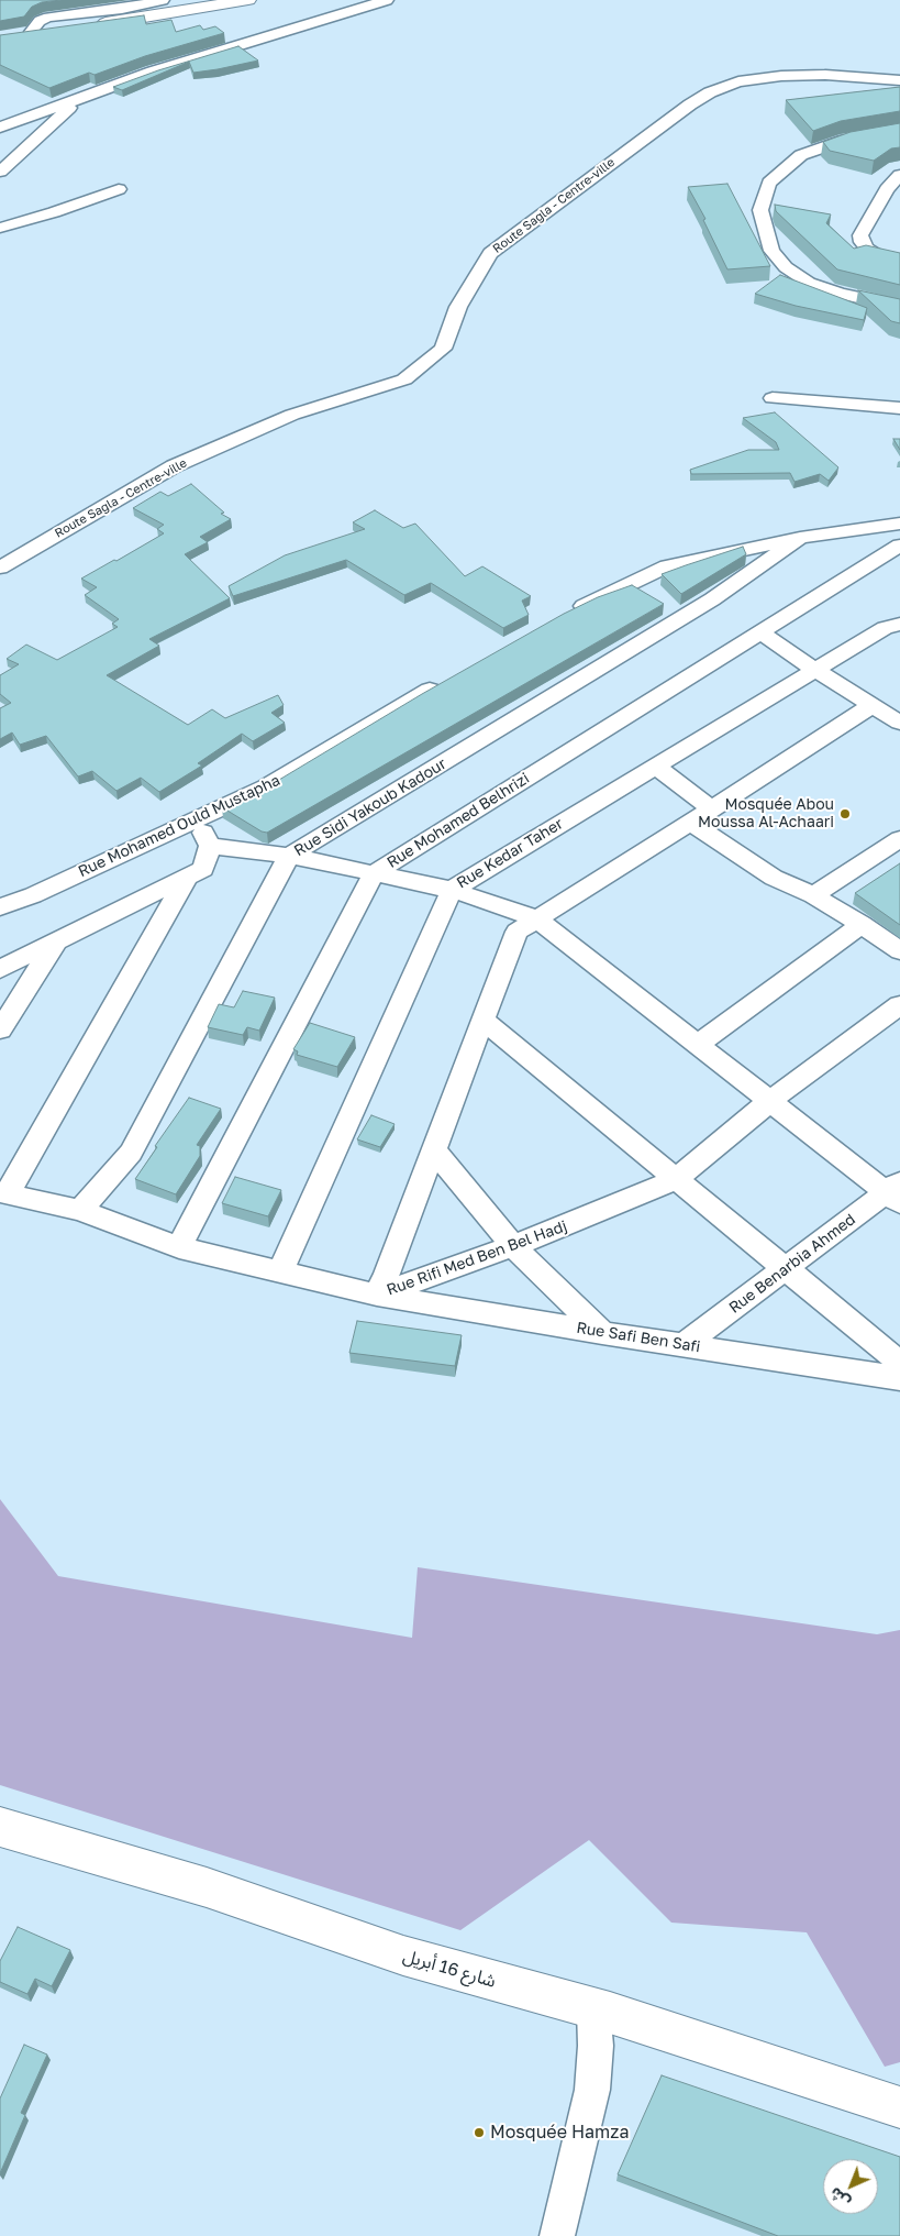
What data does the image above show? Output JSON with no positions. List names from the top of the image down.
{
  "streets": {
    "main road": ["شارع 16 أبريل"],
    "street": [
      "Route Sagla - Centre-ville",
      "Rue Sidi Yakoub Kadour",
      "Rue Mohamed Belhrizi",
      "Rue Mohamed Ould Mustapha",
      "Rue Kedar Taher",
      "Rue Rifi Med Ben Bel Hadj",
      "Rue Benarbia Ahmed",
      "Rue Safi Ben Safi"
    ]
  },
  "crossings": [
    ["Rue Sidi Yakoub Kadour", "Rue Rifi Med Ben Bel Hadj"],
    ["Rue Mohamed Belhrizi", "Rue Rifi Med Ben Bel Hadj"],
    ["Rue Kedar Taher", "Rue Rifi Med Ben Bel Hadj"],
    ["Rue Rifi Med Ben Bel Hadj", "Rue Safi Ben Safi"],
    ["Rue Benarbia Ahmed", "Rue Safi Ben Safi"]
  ],
  "places": ["Mosquée Abou Moussa Al-Achaari", "Mosquée Hamza"],
  "north": "bottom left"
}
